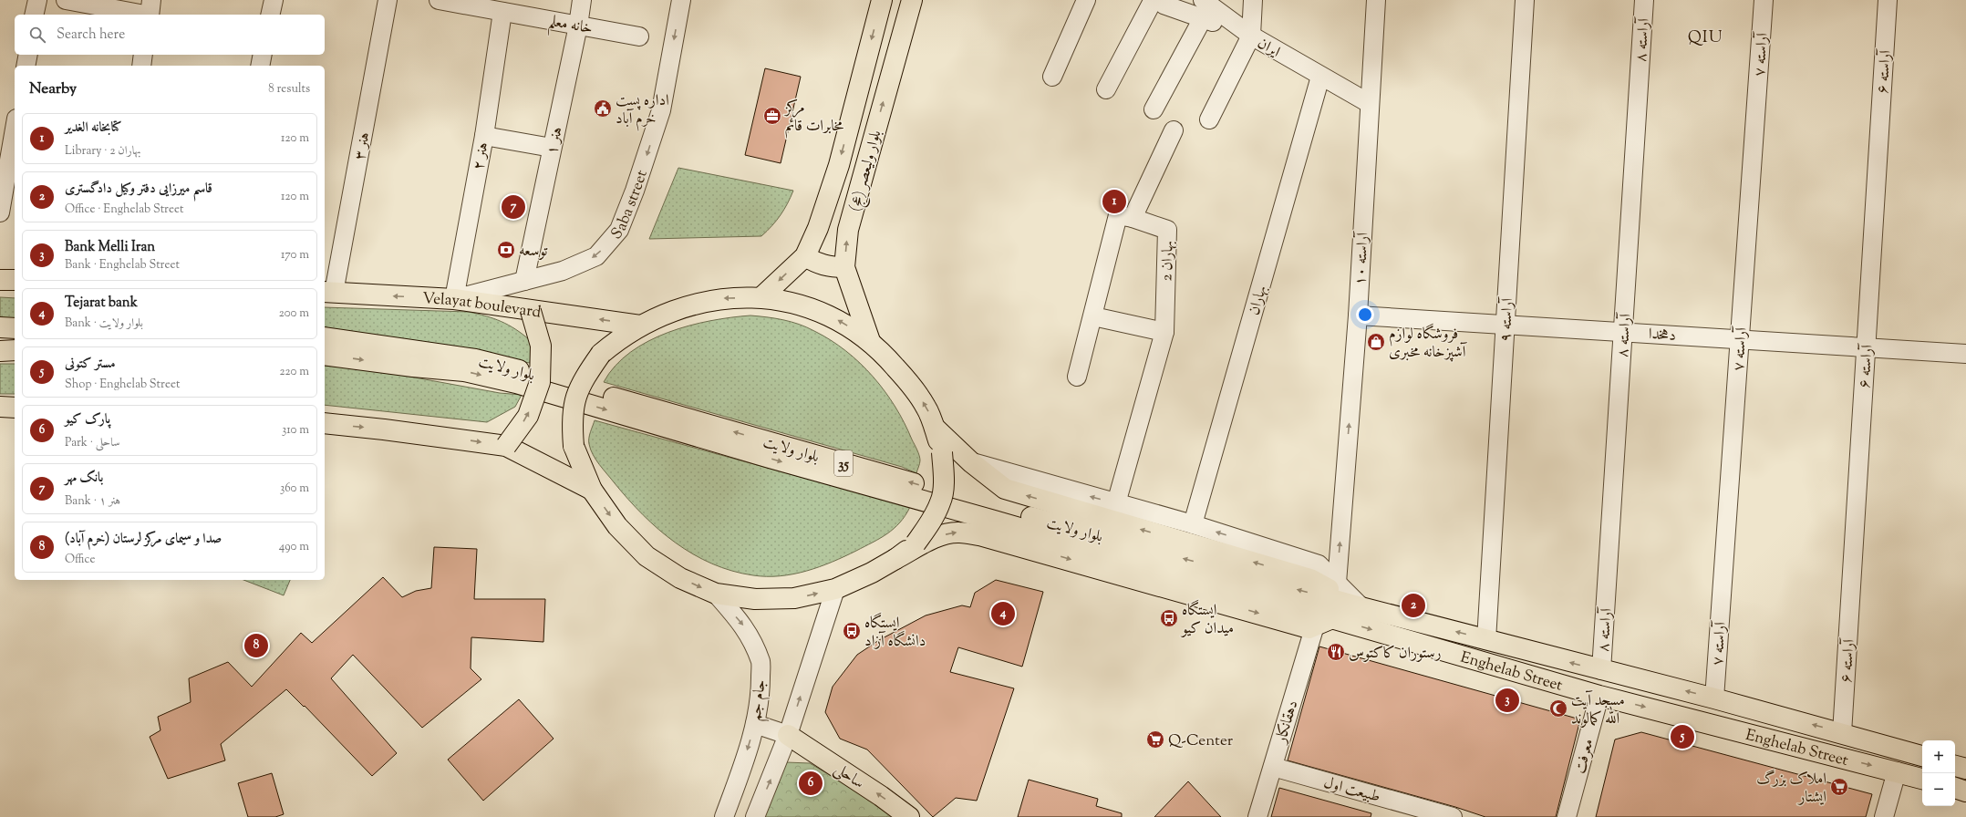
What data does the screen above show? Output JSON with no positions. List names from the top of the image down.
{
  "streets": {
    "main road": [
      "بلوار ولیعصر (عج)",
      "Velayat boulevard",
      "بلوار ولایت",
      "35",
      "Enghelab Street",
      "ساحلی"
    ],
    "street": [
      "خانه معلم",
      "آراسته ۸",
      "ایران",
      "آراسته ۷",
      "آراسته ۶",
      "هنر ۱",
      "هنر ۳",
      "هنر ۲",
      "Saba street",
      "آراسته ۱۰",
      "بهاران 2",
      "بهاران",
      "آراسته ۹",
      "دهخدا",
      "جام جم",
      "دهقانکار",
      "معرفت",
      "طبیعت اول"
    ]
  },
  "crossings": [
    ["خانه معلم", "هنر ۱"],
    ["خانه معلم", "هنر ۲"],
    ["آراسته ۸", "دهخدا"],
    ["آراسته ۸", "Enghelab Street"],
    ["ایران", "آراسته ۱۰"],
    ["ایران", "بهاران"],
    ["آراسته ۷", "دهخدا"],
    ["آراسته ۷", "Enghelab Street"],
    ["آراسته ۶", "دهخدا"],
    ["آراسته ۶", "Enghelab Street"],
    ["هنر ۱", "Saba street"],
    ["هنر ۳", "Velayat boulevard"],
    ["هنر ۲", "Saba street"],
    ["هنر ۲", "Velayat boulevard"],
    ["Saba street", "Velayat boulevard"],
    ["آراسته ۱۰", "دهخدا"],
    ["آراسته ۹", "دهخدا"],
    ["آراسته ۹", "Enghelab Street"],
    ["بلوار ولایت", "Enghelab Street"],
    ["بلوار ولایت", "دهقانکار"],
    ["Enghelab Street", "دهقانکار"],
    ["Enghelab Street", "معرفت"],
    ["دهقانکار", "طبیعت اول"]
  ],
  "one_way": ["Saba street", "آراسته ۱۰", "ساحلی"],
  "districts": ["QIU"],
  "places": {
    "public building": ["اداره پست خرم آباد"],
    "office": ["مرکز مخابرات قائم"],
    "bank": ["توسعه"],
    "shop": ["فروشگاه لوازم آشپزخانه مخبری"],
    "bus stop": ["ایستگاه میدان کیو", "ایستگاه دانشگاه آزاد"],
    "restaurant": ["رستوران کاکتوس"],
    "mosque": ["مسجد آیت الله کمالوند"],
    "supermarket": ["Q-Center", "املاک بزرگ ایشتار"]
  },
  "page": {
    "search": "Search here",
    "heading": ["Nearby", "8 results"],
    "list": [
      {
        "mark": "1",
        "name": "کتابخانه الغدیر",
        "note": "Library · بهاران 2",
        "value": "120 m"
      },
      {
        "mark": "2",
        "name": "قاسم میرزایی دفتر وکیل دادگستری",
        "note": "Office · Enghelab Street",
        "value": "120 m"
      },
      {
        "mark": "3",
        "name": "Bank Melli Iran",
        "note": "Bank · Enghelab Street",
        "value": "170 m"
      },
      {
        "mark": "4",
        "name": "Tejarat bank",
        "note": "Bank · بلوار ولایت",
        "value": "200 m"
      },
      {
        "mark": "5",
        "name": "مستر کتونی",
        "note": "Shop · Enghelab Street",
        "value": "220 m"
      },
      {
        "mark": "6",
        "name": "پارک کیو",
        "note": "Park · ساحلی",
        "value": "310 m"
      },
      {
        "mark": "7",
        "name": "بانک مهر",
        "note": "Bank · هنر ۱",
        "value": "360 m"
      },
      {
        "mark": "8",
        "name": "صدا و سیمای مرکز لرستان (خرم آباد)",
        "note": "Office",
        "value": "490 m"
      }
    ],
    "pins": [
      "1",
      "7",
      "2",
      "4",
      "8",
      "3",
      "5",
      "6"
    ],
    "map_buttons": ["+", "−"]
  }
}
